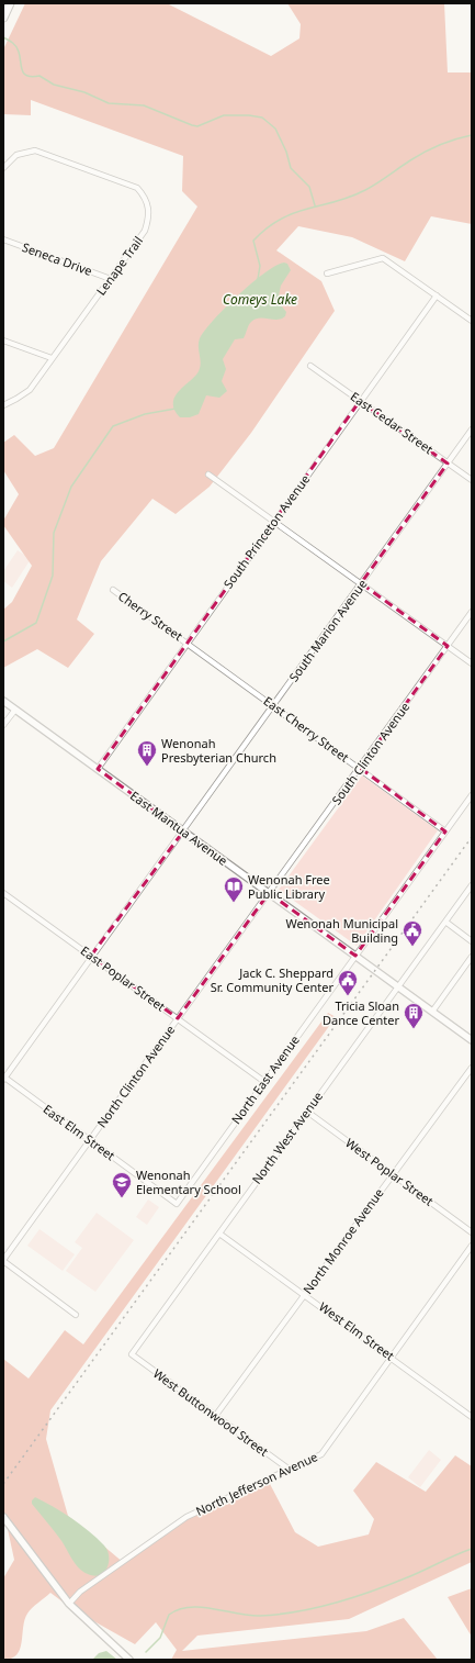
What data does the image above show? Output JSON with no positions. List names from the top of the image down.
{
  "streets": {
    "street": [
      "Seneca Drive",
      "Lenape Trail",
      "East Cedar Street",
      "South Princeton Avenue",
      "Cherry Street",
      "South Marion Avenue",
      "East Cherry Street",
      "South Clinton Avenue",
      "East Mantua Avenue",
      "East Poplar Street",
      "North Clinton Avenue",
      "North East Avenue",
      "East Elm Street",
      "North West Avenue",
      "West Poplar Street",
      "North Monroe Avenue",
      "West Elm Street",
      "West Buttonwood Street",
      "North Jefferson Avenue"
    ]
  },
  "crossings": [
    ["Seneca Drive", "Lenape Trail"],
    ["East Cedar Street", "South Princeton Avenue"],
    ["East Cedar Street", "South Marion Avenue"],
    ["South Princeton Avenue", "Cherry Street"],
    ["South Princeton Avenue", "East Cherry Street"],
    ["South Princeton Avenue", "East Mantua Avenue"],
    ["Cherry Street", "East Cherry Street"],
    ["South Marion Avenue", "East Cherry Street"],
    ["South Marion Avenue", "East Mantua Avenue"],
    ["South Marion Avenue", "East Poplar Street"],
    ["South Marion Avenue", "East Elm Street"],
    ["East Cherry Street", "South Clinton Avenue"],
    ["East Cherry Street", "North East Avenue"],
    ["South Clinton Avenue", "East Mantua Avenue"],
    ["South Clinton Avenue", "North Clinton Avenue"],
    ["East Mantua Avenue", "North Clinton Avenue"],
    ["East Mantua Avenue", "North East Avenue"],
    ["East Mantua Avenue", "North West Avenue"],
    ["East Poplar Street", "North Clinton Avenue"],
    ["East Poplar Street", "North East Avenue"],
    ["North Clinton Avenue", "East Elm Street"],
    ["North East Avenue", "East Elm Street"],
    ["North West Avenue", "West Poplar Street"],
    ["North West Avenue", "West Elm Street"],
    ["North West Avenue", "West Buttonwood Street"],
    ["West Poplar Street", "North Monroe Avenue"],
    ["North Monroe Avenue", "West Elm Street"],
    ["North Monroe Avenue", "West Buttonwood Street"],
    ["West Elm Street", "North Jefferson Avenue"],
    ["West Buttonwood Street", "North Jefferson Avenue"]
  ],
  "water": ["Comeys Lake"],
  "places": {
    "building": ["Wenonah Presbyterian Church", "Tricia Sloan Dance Center"],
    "library": ["Wenonah Free Public Library"],
    "public building": ["Wenonah Municipal Building", "Jack C. Sheppard Sr. Community Center"],
    "school or university": ["Wenonah Elementary School"]
  }
}
